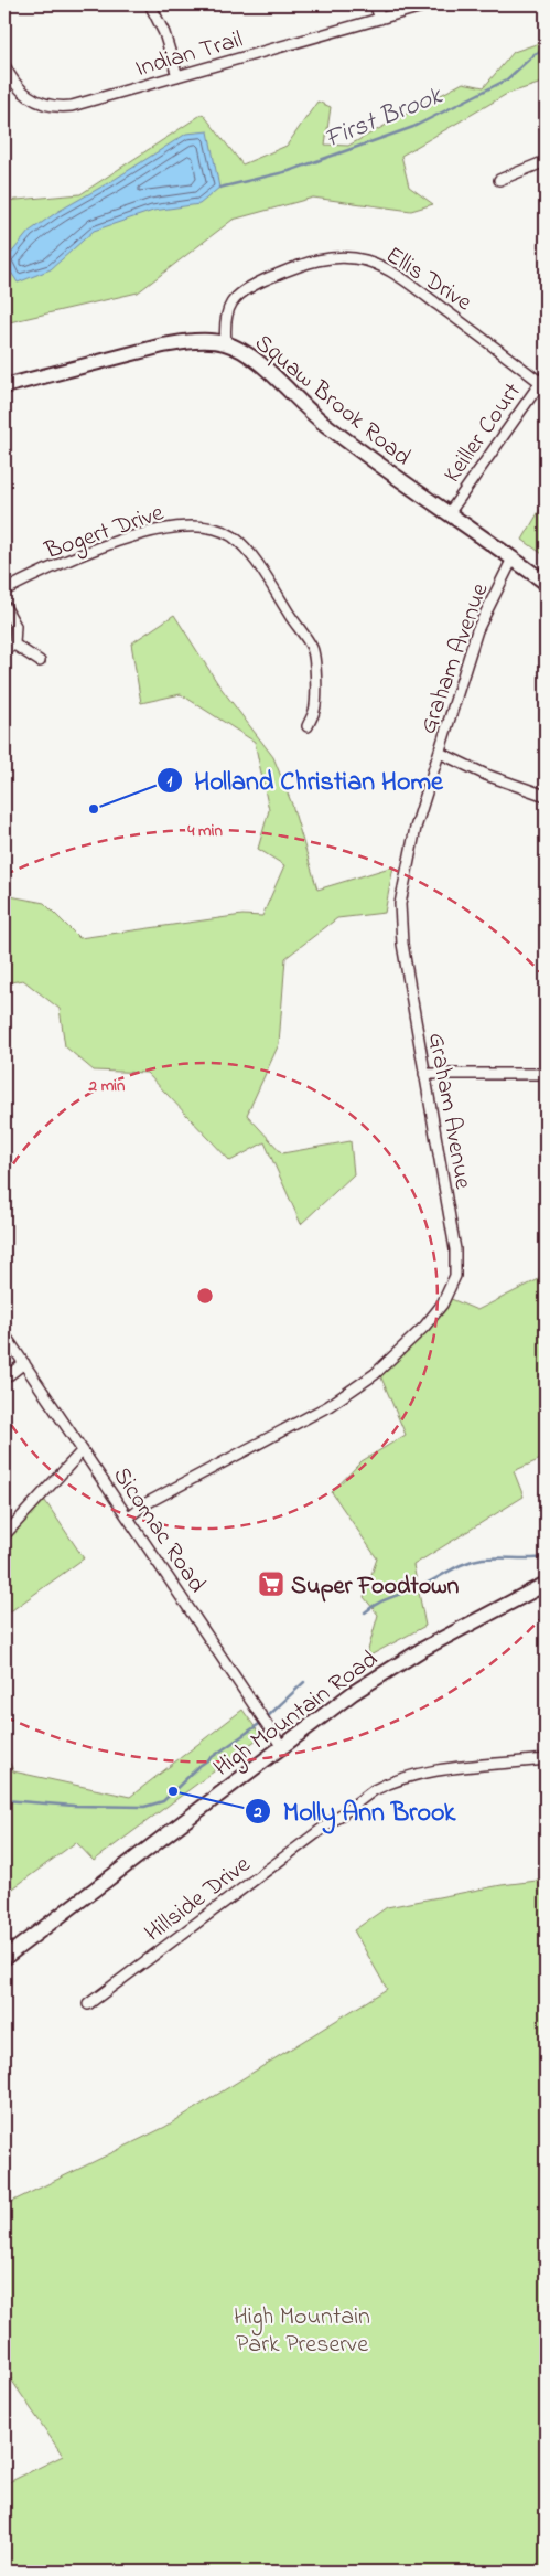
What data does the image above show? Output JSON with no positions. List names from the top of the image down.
{
  "streets": {
    "main road": ["Squaw Brook Road", "High Mountain Road"],
    "street": [
      "Indian Trail",
      "Ellis Drive",
      "Keiller Court",
      "Bogert Drive",
      "Graham Avenue",
      "Sicomac Road",
      "Hillside Drive"
    ]
  },
  "crossings": [
    ["Ellis Drive", "Squaw Brook Road"],
    ["Ellis Drive", "Keiller Court"],
    ["Squaw Brook Road", "Keiller Court"],
    ["Squaw Brook Road", "Graham Avenue"],
    ["Graham Avenue", "Sicomac Road"],
    ["Sicomac Road", "High Mountain Road"]
  ],
  "water": ["First Brook"],
  "parks": ["High Mountain Park Preserve"],
  "places": {
    "other": ["Holland Christian Home", "Molly Ann Brook"],
    "supermarket": ["Super Foodtown"]
  },
  "rings": ["4 min", "2 min"]
}
